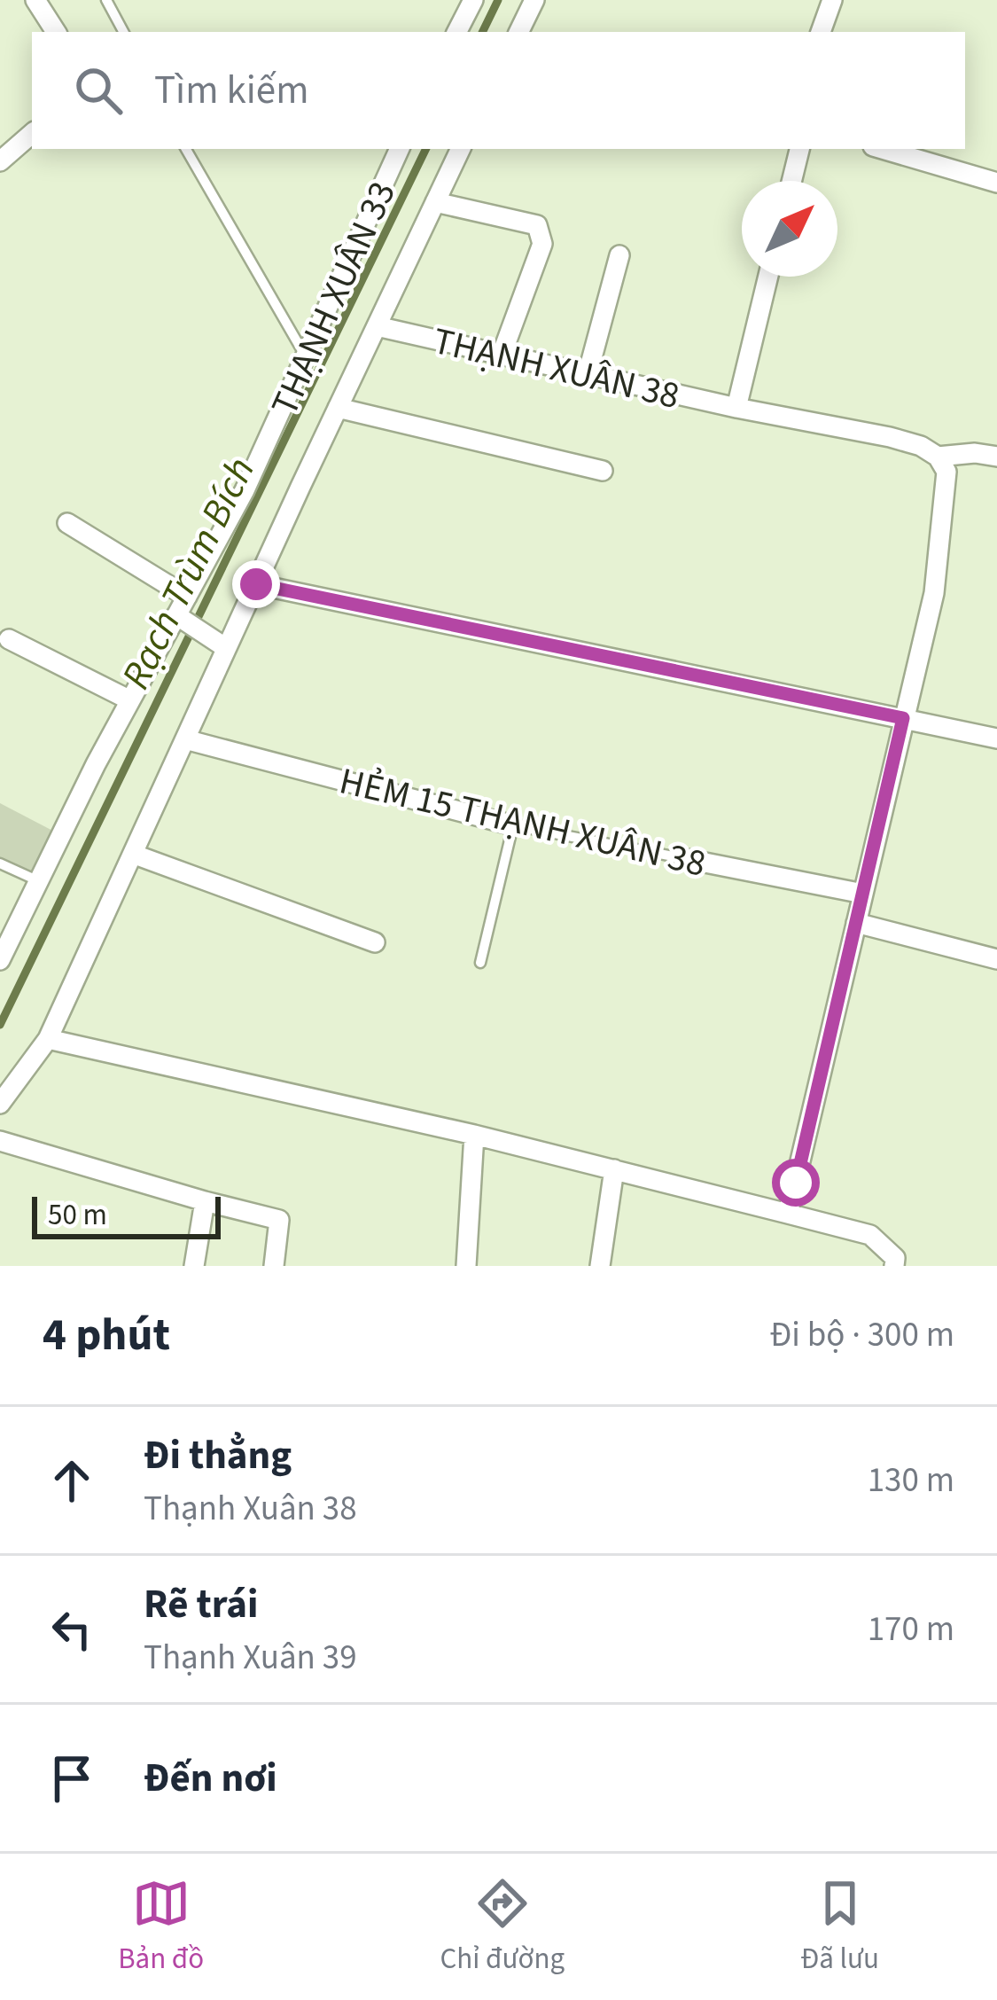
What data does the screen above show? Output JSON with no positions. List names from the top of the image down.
{
  "streets": {
    "street": ["THẠNH XUÂN 33", "THẠNH XUÂN 38", "HẺM 15 THẠNH XUÂN 38"]
  },
  "water": ["Rạch Trùm Bích"],
  "scale_bar": "50 m",
  "north": "top right",
  "page": {
    "search": "Tìm kiếm",
    "scale": "50 m",
    "heading": ["4 phút", "Đi bộ · 300 m"],
    "list": [
      ["Đi thẳng", "Thạnh Xuân 38", "130 m"],
      ["Rẽ trái", "Thạnh Xuân 39", "170 m"],
      "Đến nơi"
    ],
    "nav": ["Bản đồ", "Chỉ đường", "Đã lưu"]
  }
}
